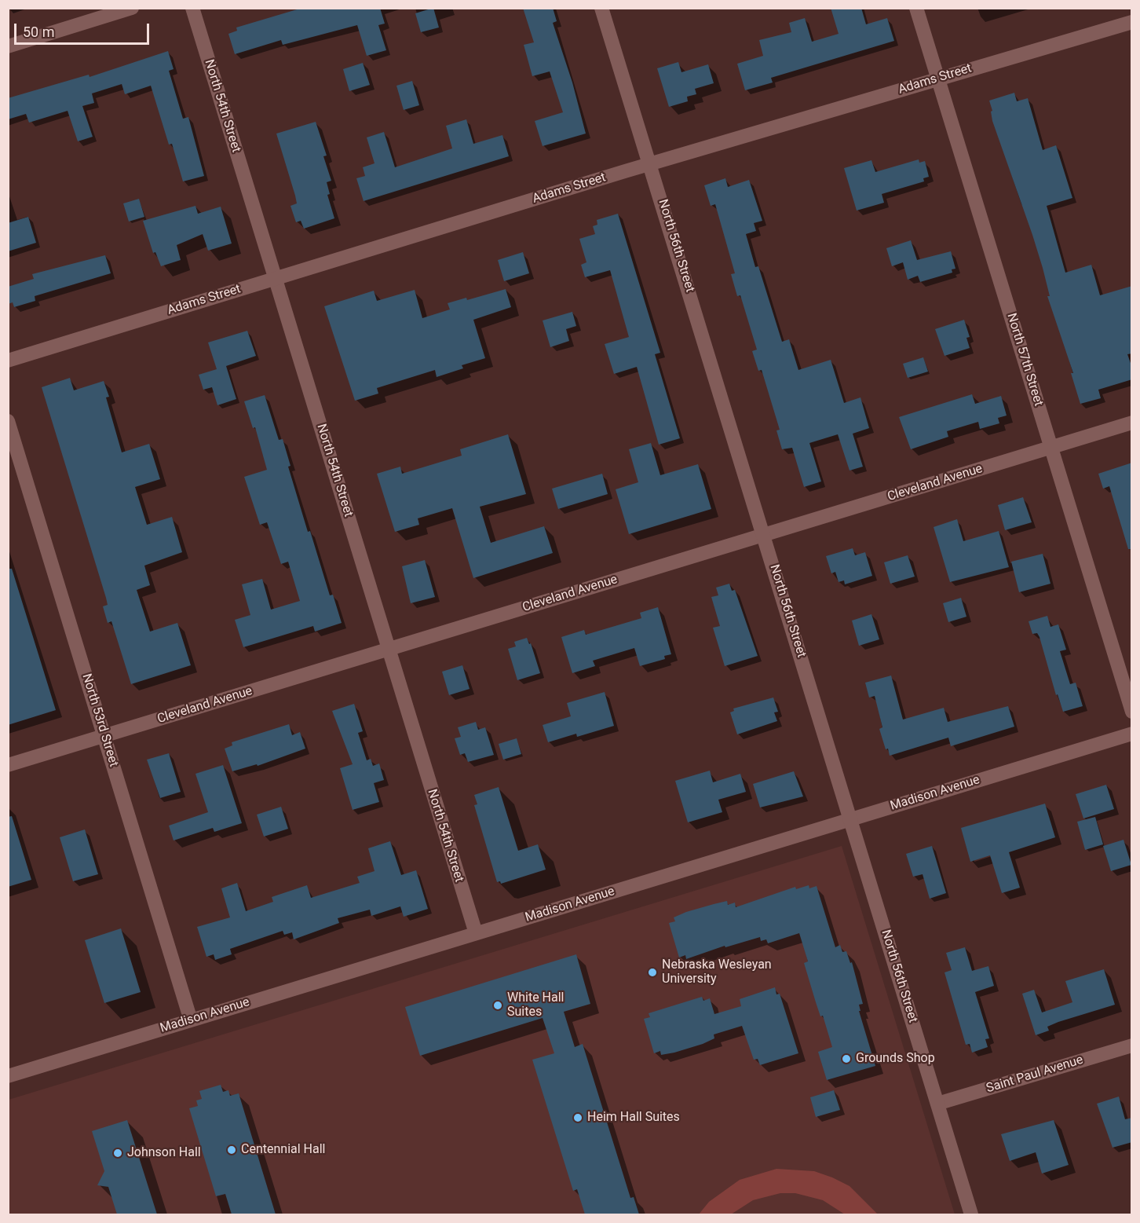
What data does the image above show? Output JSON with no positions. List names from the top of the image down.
{
  "streets": {
    "street": [
      "Adams Street",
      "North 54th Street",
      "North 56th Street",
      "North 57th Street",
      "Cleveland Avenue",
      "North 53rd Street",
      "Madison Avenue",
      "Saint Paul Avenue"
    ]
  },
  "crossings": [
    ["Adams Street", "North 54th Street"],
    ["Adams Street", "North 56th Street"],
    ["Adams Street", "North 57th Street"],
    ["North 54th Street", "Cleveland Avenue"],
    ["North 54th Street", "Madison Avenue"],
    ["North 56th Street", "Cleveland Avenue"],
    ["North 56th Street", "Madison Avenue"],
    ["North 56th Street", "Saint Paul Avenue"],
    ["North 57th Street", "Cleveland Avenue"],
    ["Cleveland Avenue", "North 53rd Street"],
    ["North 53rd Street", "Madison Avenue"]
  ],
  "places": [
    "Nebraska Wesleyan University",
    "White Hall Suites",
    "Grounds Shop",
    "Heim Hall Suites",
    "Centennial Hall",
    "Johnson Hall"
  ],
  "scale_bar": "50 m"
}
